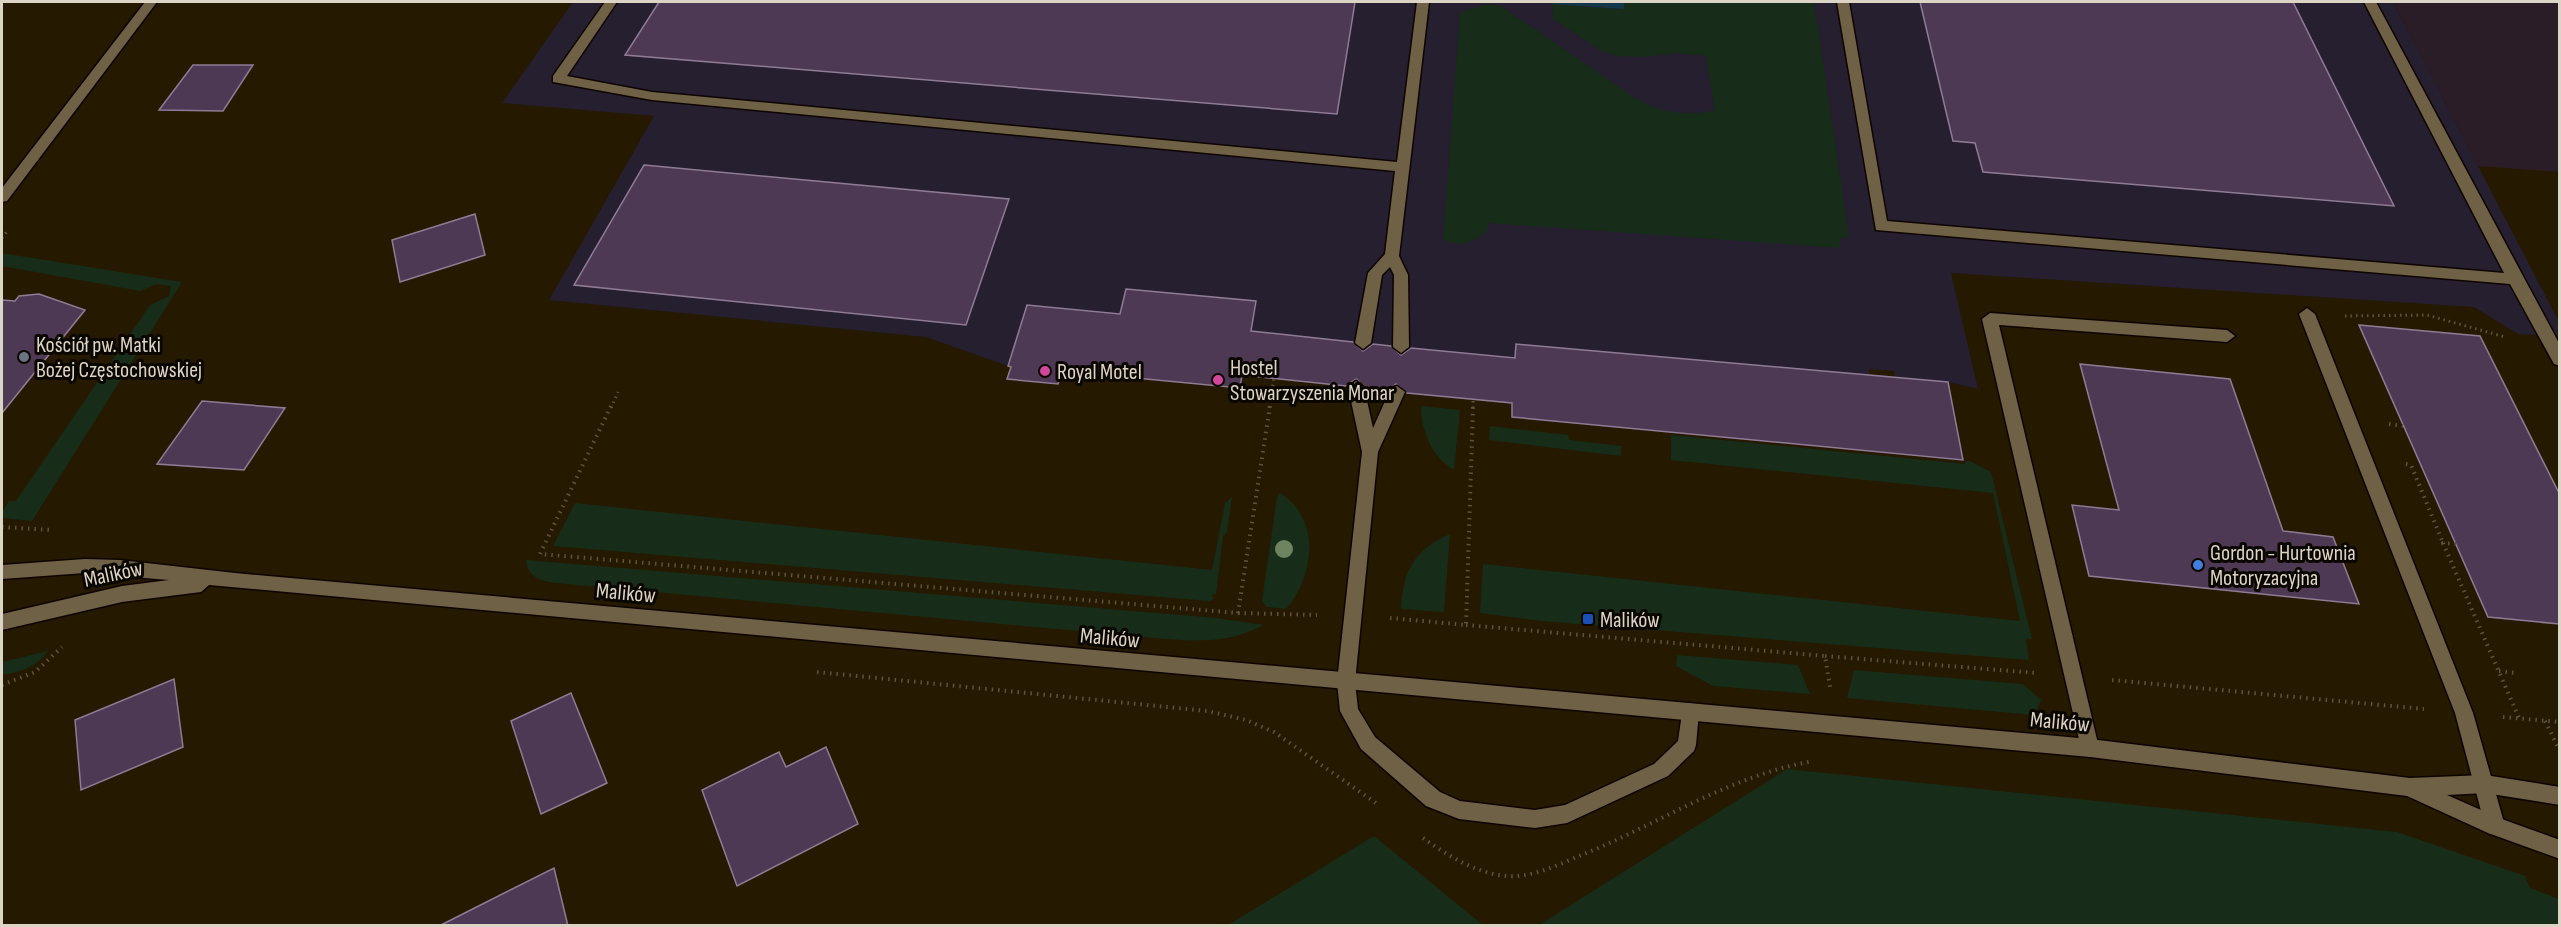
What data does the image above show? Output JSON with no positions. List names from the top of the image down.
{
  "streets": {
    "street": ["Malików"]
  },
  "places": {
    "other": [
      "Kościół pw. Matki Bożej Częstochowskiej",
      "Royal Motel",
      "Hostel Stowarzyszenia Monar",
      "Gordon - Hurtownia Motoryzacyjna"
    ],
    "transit": ["Malików"]
  }
}
